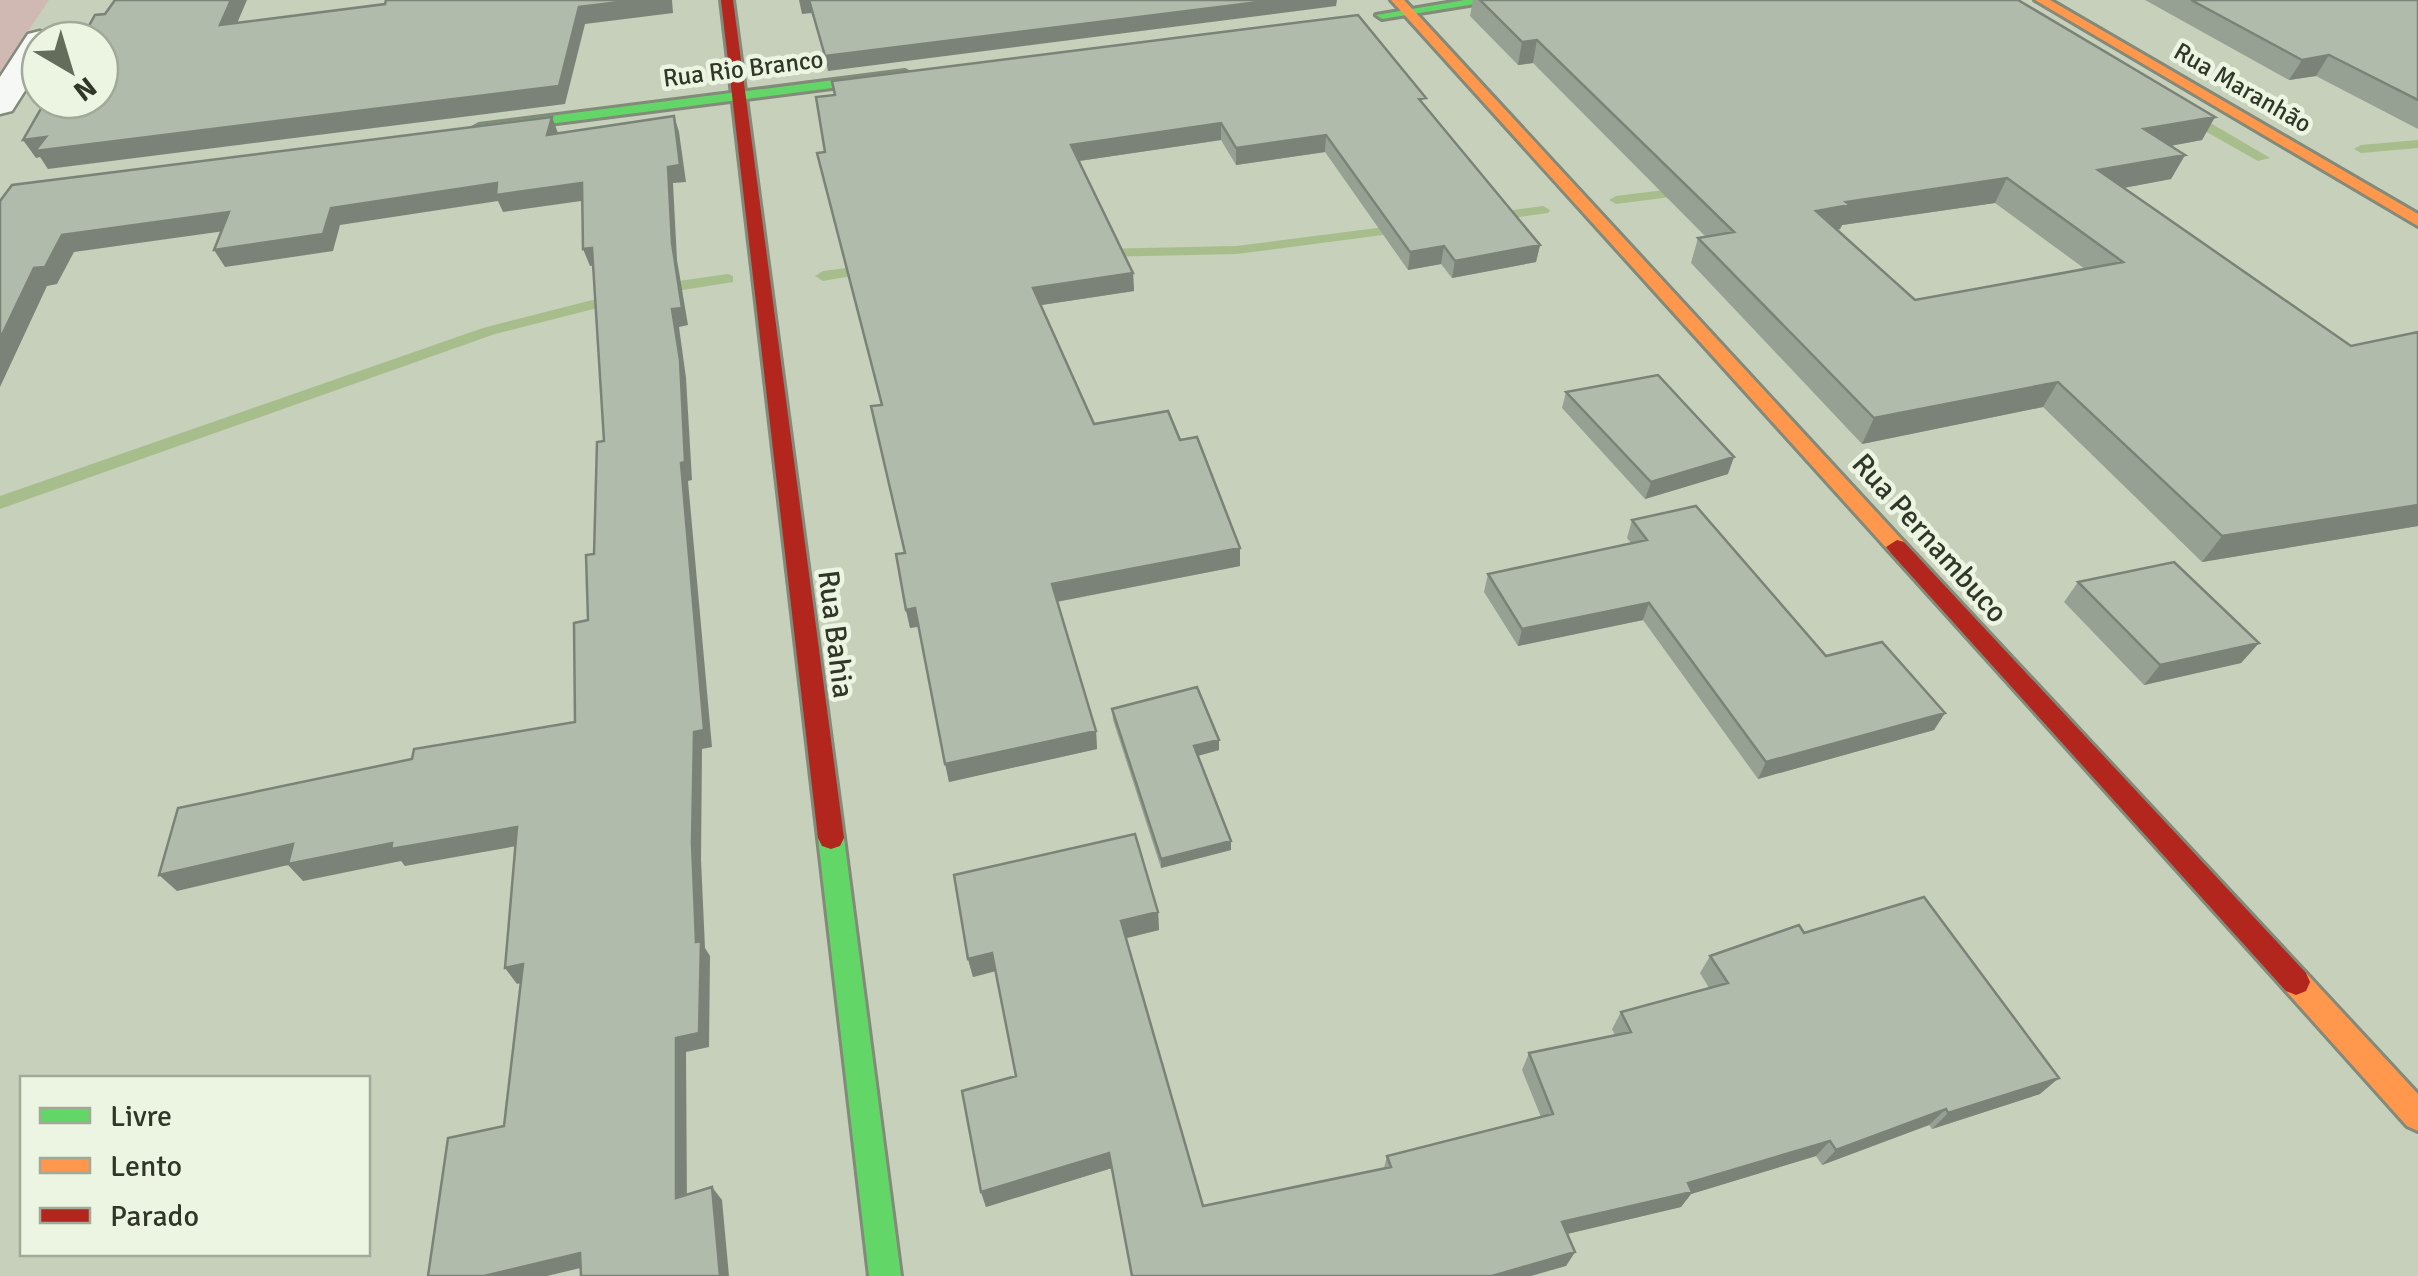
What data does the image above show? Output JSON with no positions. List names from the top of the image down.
{
  "streets": {
    "street": [
      "Rua Rio Branco",
      "Rua Maranhão",
      "Rua Pernambuco",
      "Rua Bahia"
    ]
  },
  "crossings": [
    ["Rua Rio Branco", "Rua Bahia"]
  ],
  "legend": ["Livre", "Lento", "Parado"],
  "north": "bottom right"
}
